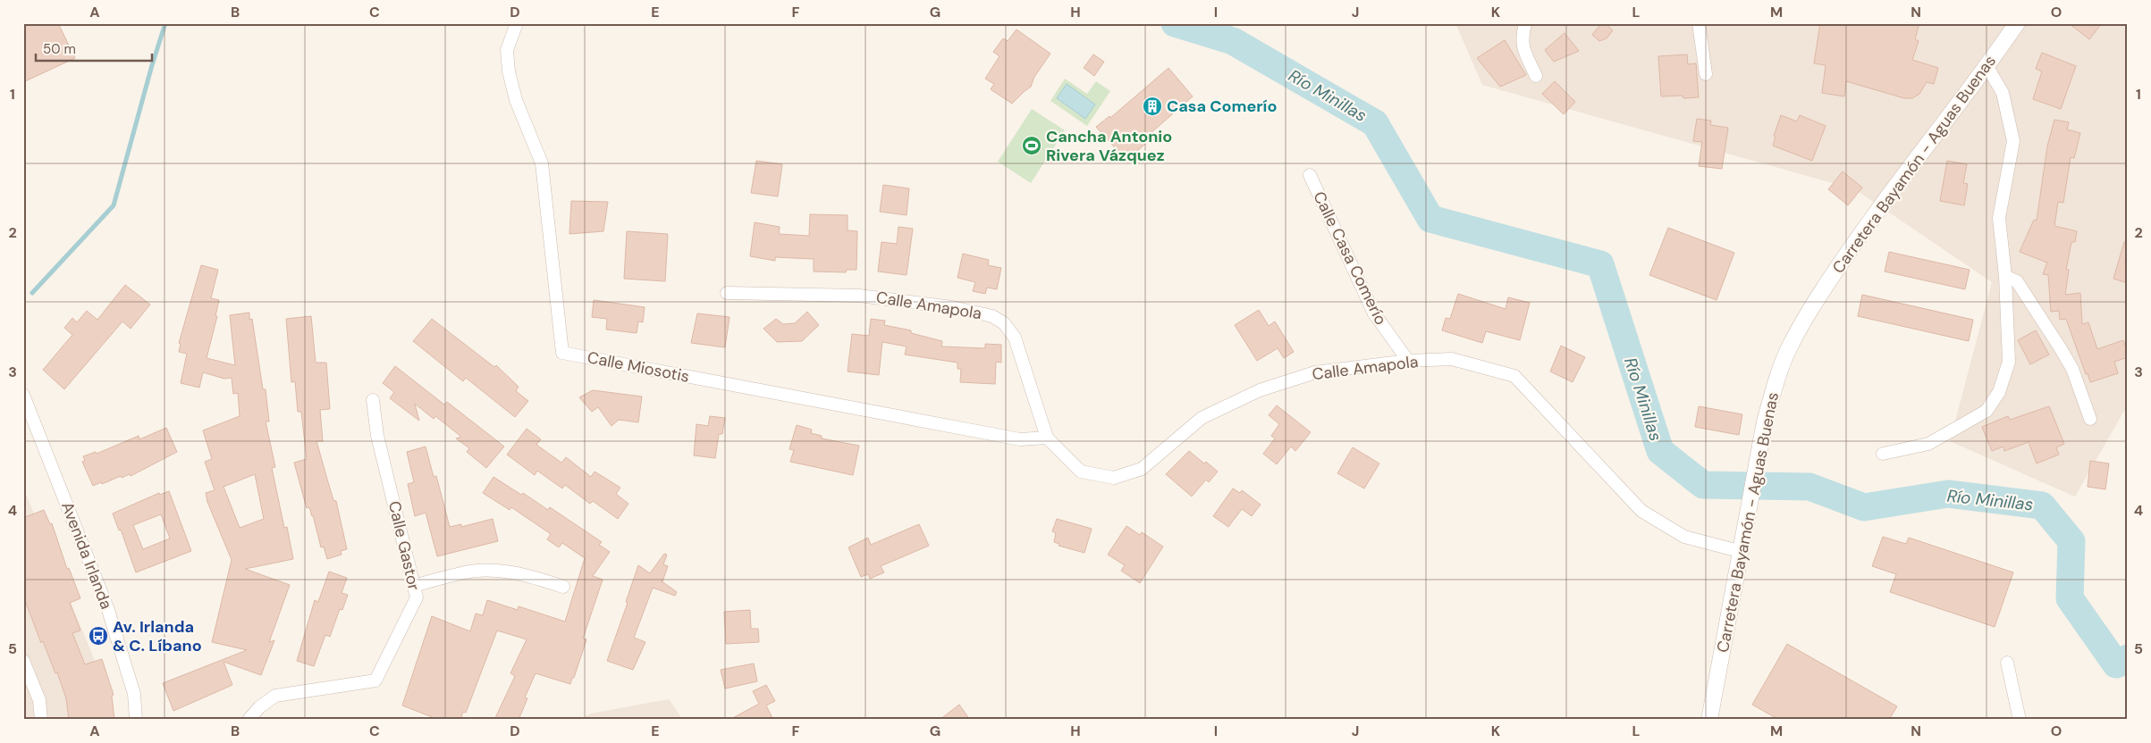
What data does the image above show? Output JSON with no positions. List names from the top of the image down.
{
  "streets": {
    "street": [
      "Carretera Bayamón - Aguas Buenas",
      "Calle Casa Comerío",
      "Calle Amapola",
      "Calle Miosotis",
      "Calle Gastor",
      "Avenida Irlanda"
    ]
  },
  "crossings": [
    ["Carretera Bayamón - Aguas Buenas", "Calle Amapola"],
    ["Calle Casa Comerío", "Calle Amapola"],
    ["Calle Amapola", "Calle Miosotis"]
  ],
  "water": ["Río Minillas"],
  "places": {
    "building": ["Casa Comerío"],
    "sports": ["Cancha Antonio Rivera Vázquez"],
    "bus stop": ["Av. Irlanda & C. Líbano"]
  },
  "scale_bar": "50 m",
  "grid": {
    "columns": [
      "A",
      "B",
      "C",
      "D",
      "E",
      "F",
      "G",
      "H",
      "I",
      "J",
      "K",
      "L",
      "M",
      "N",
      "O"
    ],
    "rows": [
      "1",
      "2",
      "3",
      "4",
      "5"
    ]
  }
}
